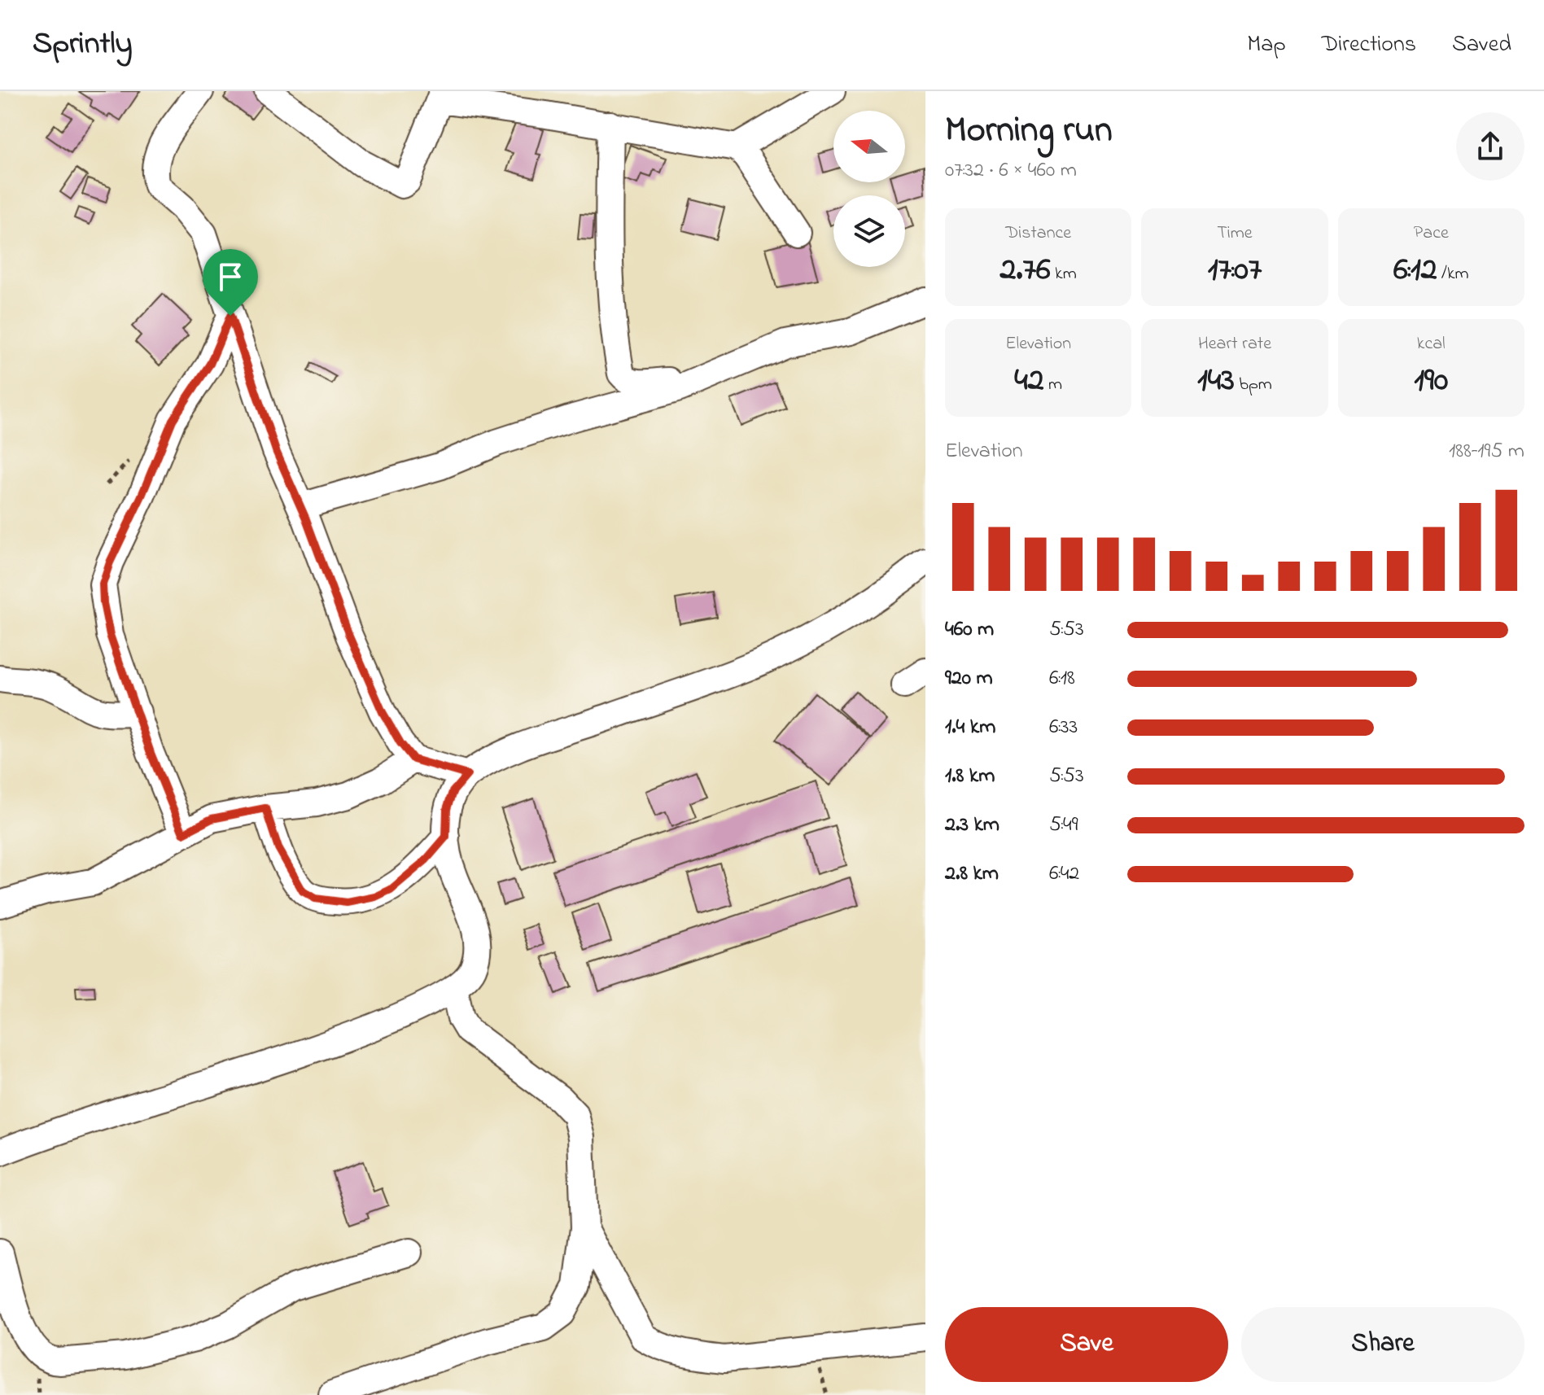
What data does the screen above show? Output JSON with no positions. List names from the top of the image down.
{
  "north": "left",
  "page": {
    "header": "Sprintly",
    "nav": ["Map", "Directions", "Saved"],
    "heading": ["Morning run", "07:32 · 6 × 460 m"],
    "stats": [
      ["Distance", "2.76 km"],
      ["Time", "17:07"],
      ["Pace", "6:12 /km"],
      ["Elevation", "42 m"],
      ["Heart rate", "143 bpm"],
      ["kcal", "190"]
    ],
    "chart": ["Elevation", "188–195 m"],
    "list": [
      {
        "name": "460 m",
        "note": "5:53"
      },
      {
        "name": "920 m",
        "note": "6:18"
      },
      {
        "name": "1.4 km",
        "note": "6:33"
      },
      {
        "name": "1.8 km",
        "note": "5:53"
      },
      {
        "name": "2.3 km",
        "note": "5:49"
      },
      {
        "name": "2.8 km",
        "note": "6:42"
      }
    ],
    "buttons": ["Save", "Share"]
  }
}
